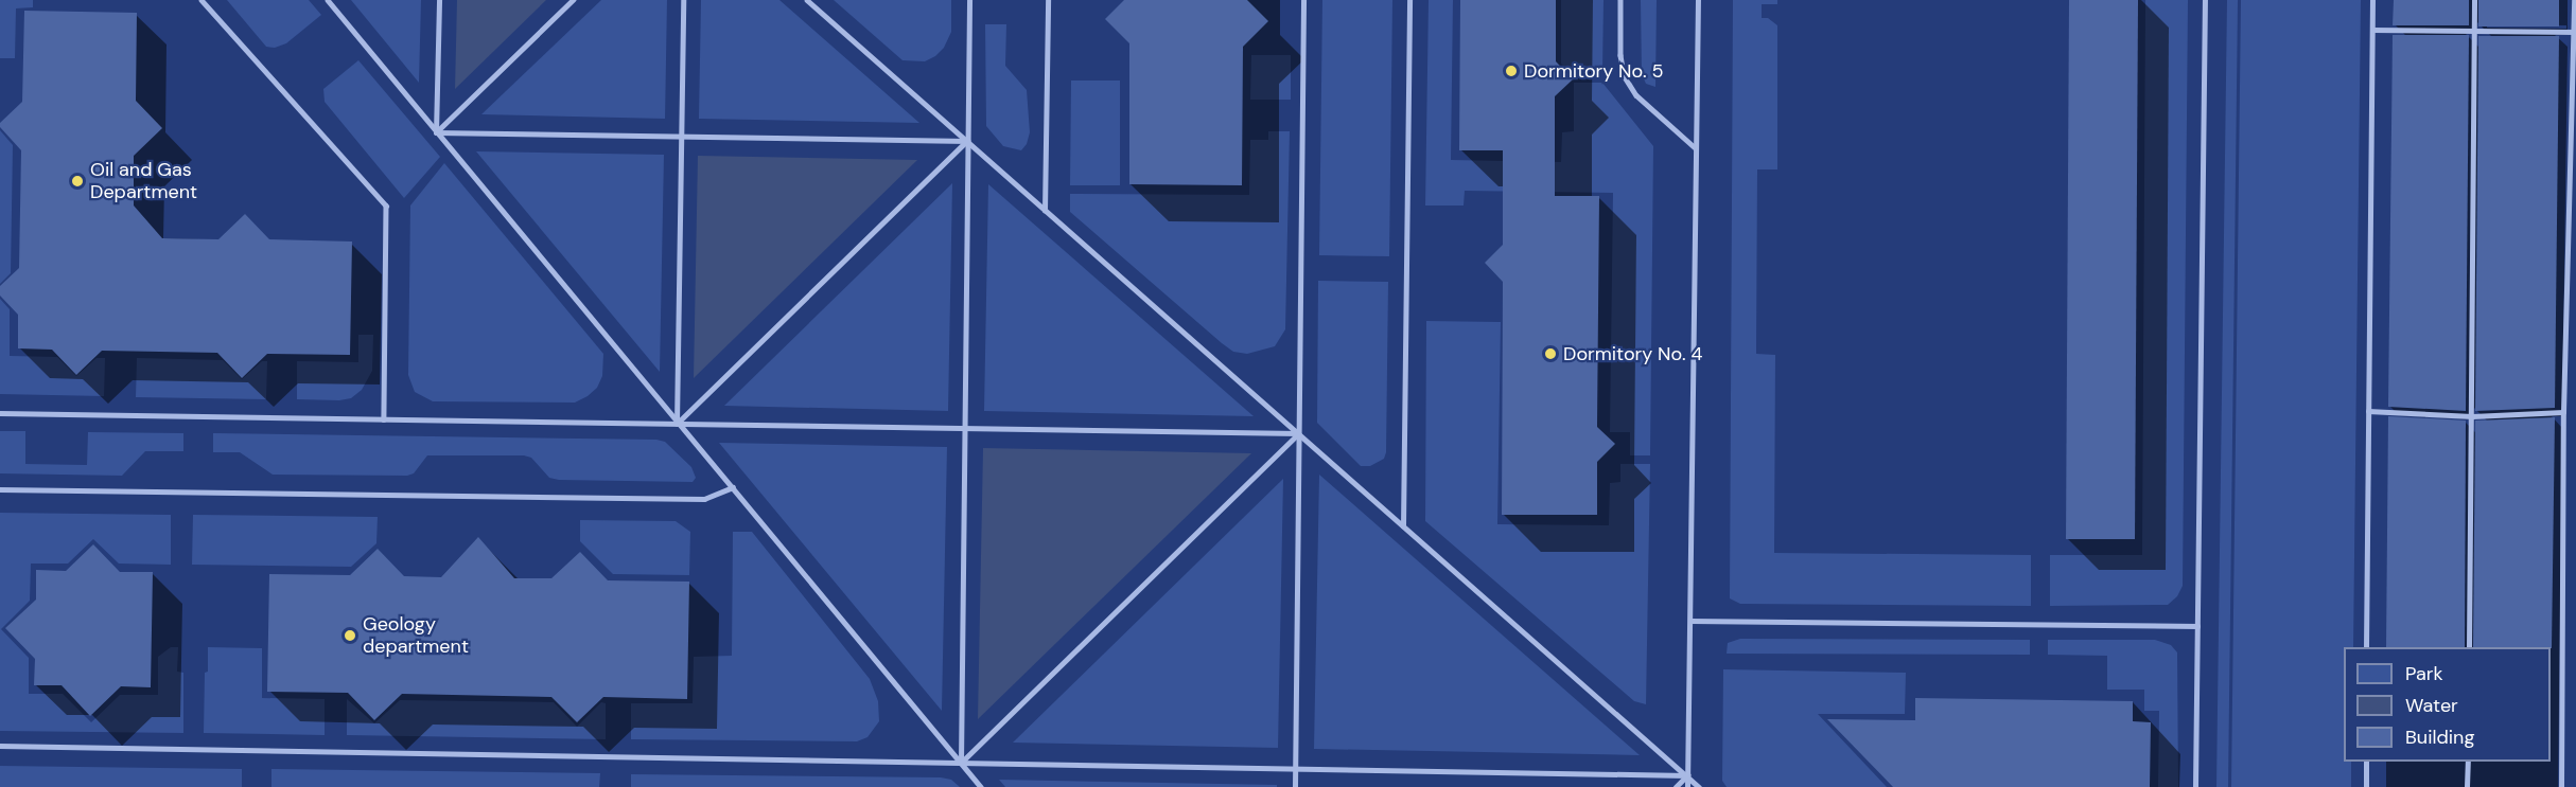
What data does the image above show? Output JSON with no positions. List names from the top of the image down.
{
  "places": [
    "Dormitory No. 5",
    "Oil and Gas Department",
    "Dormitory No. 4",
    "Geology department"
  ],
  "legend": ["Park", "Water", "Building"]
}
